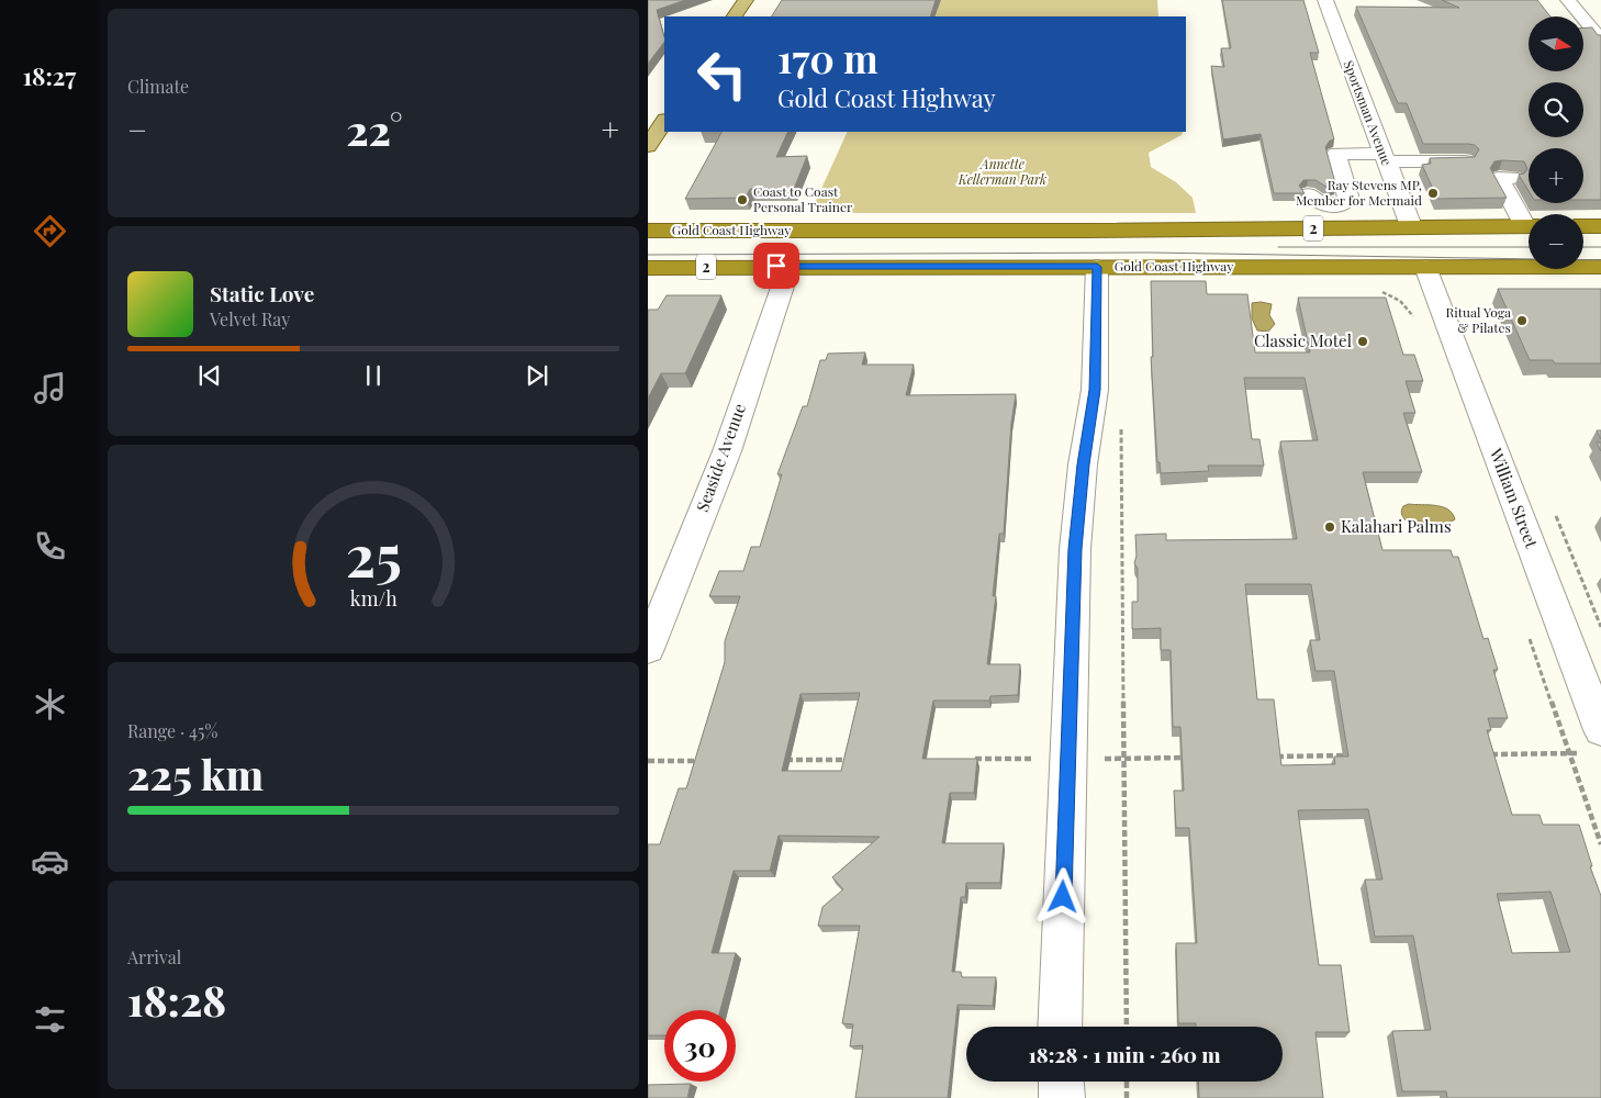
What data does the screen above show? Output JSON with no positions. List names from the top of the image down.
{
  "streets": {
    "highway": ["2", "Gold Coast Highway"],
    "street": ["Sportsman Avenue", "Seaside Avenue", "William Street"]
  },
  "crossings": [
    ["Sportsman Avenue", "Gold Coast Highway"],
    ["Gold Coast Highway", "Seaside Avenue"],
    ["Gold Coast Highway", "William Street"]
  ],
  "parks": ["Annette Kellerman Park"],
  "places": [
    "Ray Stevens MP, Member for Mermaid",
    "Coast to Coast Personal Trainer",
    "Ritual Yoga & Pilates",
    "Classic Motel",
    "Kalahari Palms"
  ],
  "north": "right",
  "page": {
    "tabs": "18:27",
    "tile": [
      "Climate",
      ["Range · 45%", "225 km"],
      ["Arrival", "18:28"]
    ],
    "map_buttons": ["+", "−"],
    "turn": ["170 m", "Gold Coast Highway"],
    "heat": ["−", "22°", "+"],
    "song": ["Static Love", "Velvet Ray"],
    "limit": "30",
    "trip": "18:28 · 1 min · 260 m",
    "gauge": ["25", "km/h"]
  }
}
